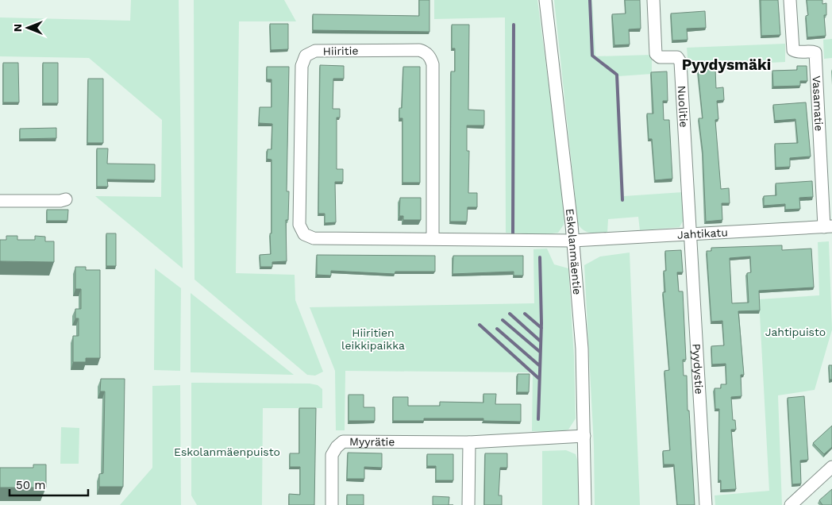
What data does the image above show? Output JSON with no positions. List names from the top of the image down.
{
  "streets": {
    "street": [
      "Hiiritie",
      "Vasamatie",
      "Nuolitie",
      "Jahtikatu",
      "Eskolanmäentie",
      "Pyydystie",
      "Myyrätie"
    ]
  },
  "crossings": [
    ["Hiiritie", "Jahtikatu"],
    ["Hiiritie", "Eskolanmäentie"],
    ["Vasamatie", "Jahtikatu"],
    ["Nuolitie", "Jahtikatu"],
    ["Nuolitie", "Pyydystie"],
    ["Jahtikatu", "Eskolanmäentie"],
    ["Jahtikatu", "Pyydystie"],
    ["Eskolanmäentie", "Myyrätie"]
  ],
  "districts": ["Pyydysmäki"],
  "parks": ["Jahtipuisto", "Hiiritien leikkipaikka", "Eskolanmäenpuisto"],
  "scale_bar": "50 m",
  "north": "left"
}
